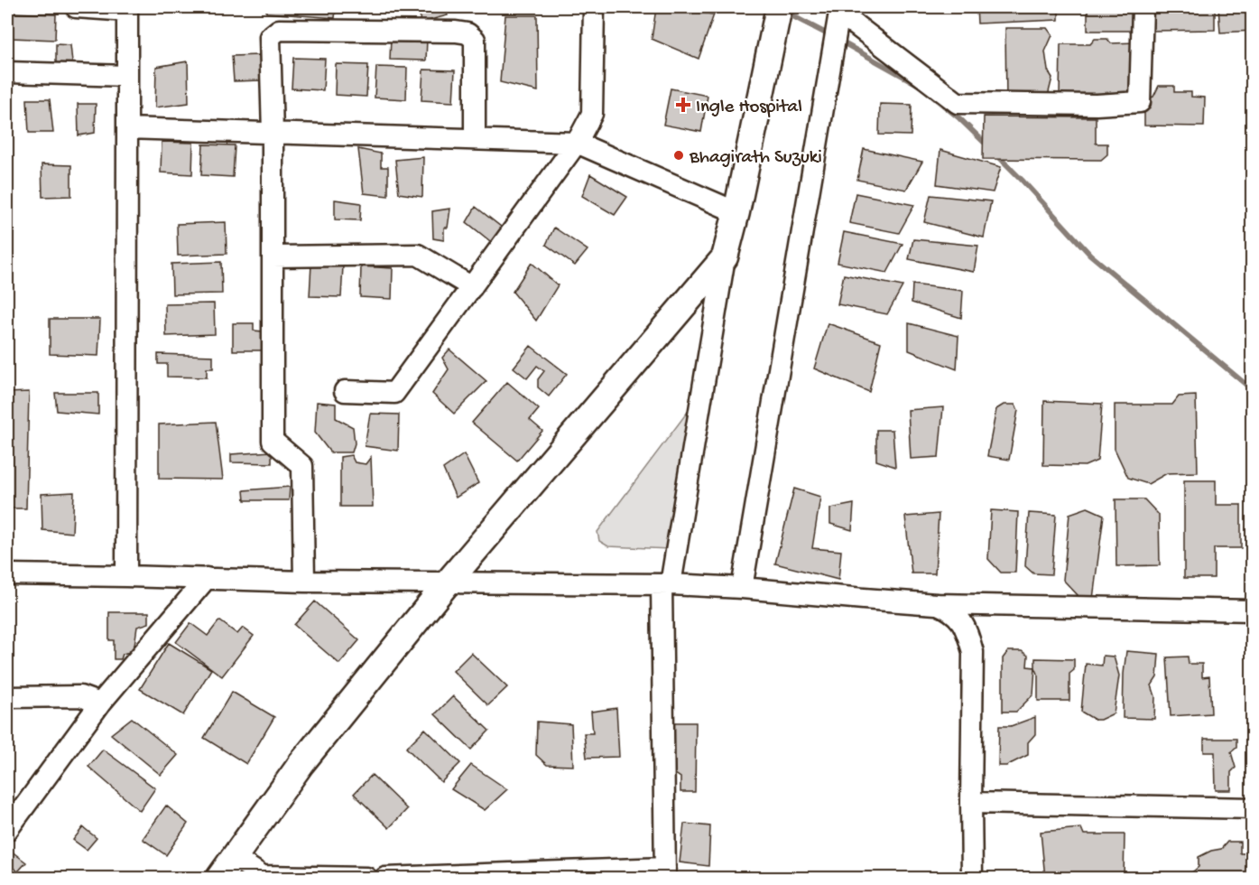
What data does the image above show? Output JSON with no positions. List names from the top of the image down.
{
  "places": {
    "health": ["Ingle Hospital"],
    "other": ["Bhagirath Suzuki"]
  }
}
